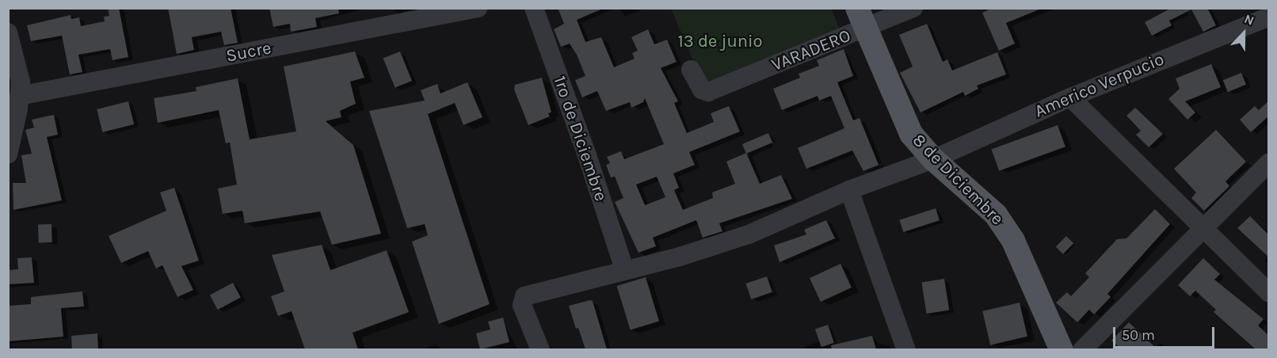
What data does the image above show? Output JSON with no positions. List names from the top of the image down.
{
  "streets": {
    "main road": ["8 de Diciembre"],
    "street": [
      "VARADERO",
      "Sucre",
      "Americo Verpucio",
      "1ro de Diciembre"
    ]
  },
  "crossings": [
    ["VARADERO", "8 de Diciembre"],
    ["Americo Verpucio", "1ro de Diciembre"],
    ["Americo Verpucio", "8 de Diciembre"]
  ],
  "parks": ["13 de junio"],
  "scale_bar": "50 m",
  "north": "top"
}
